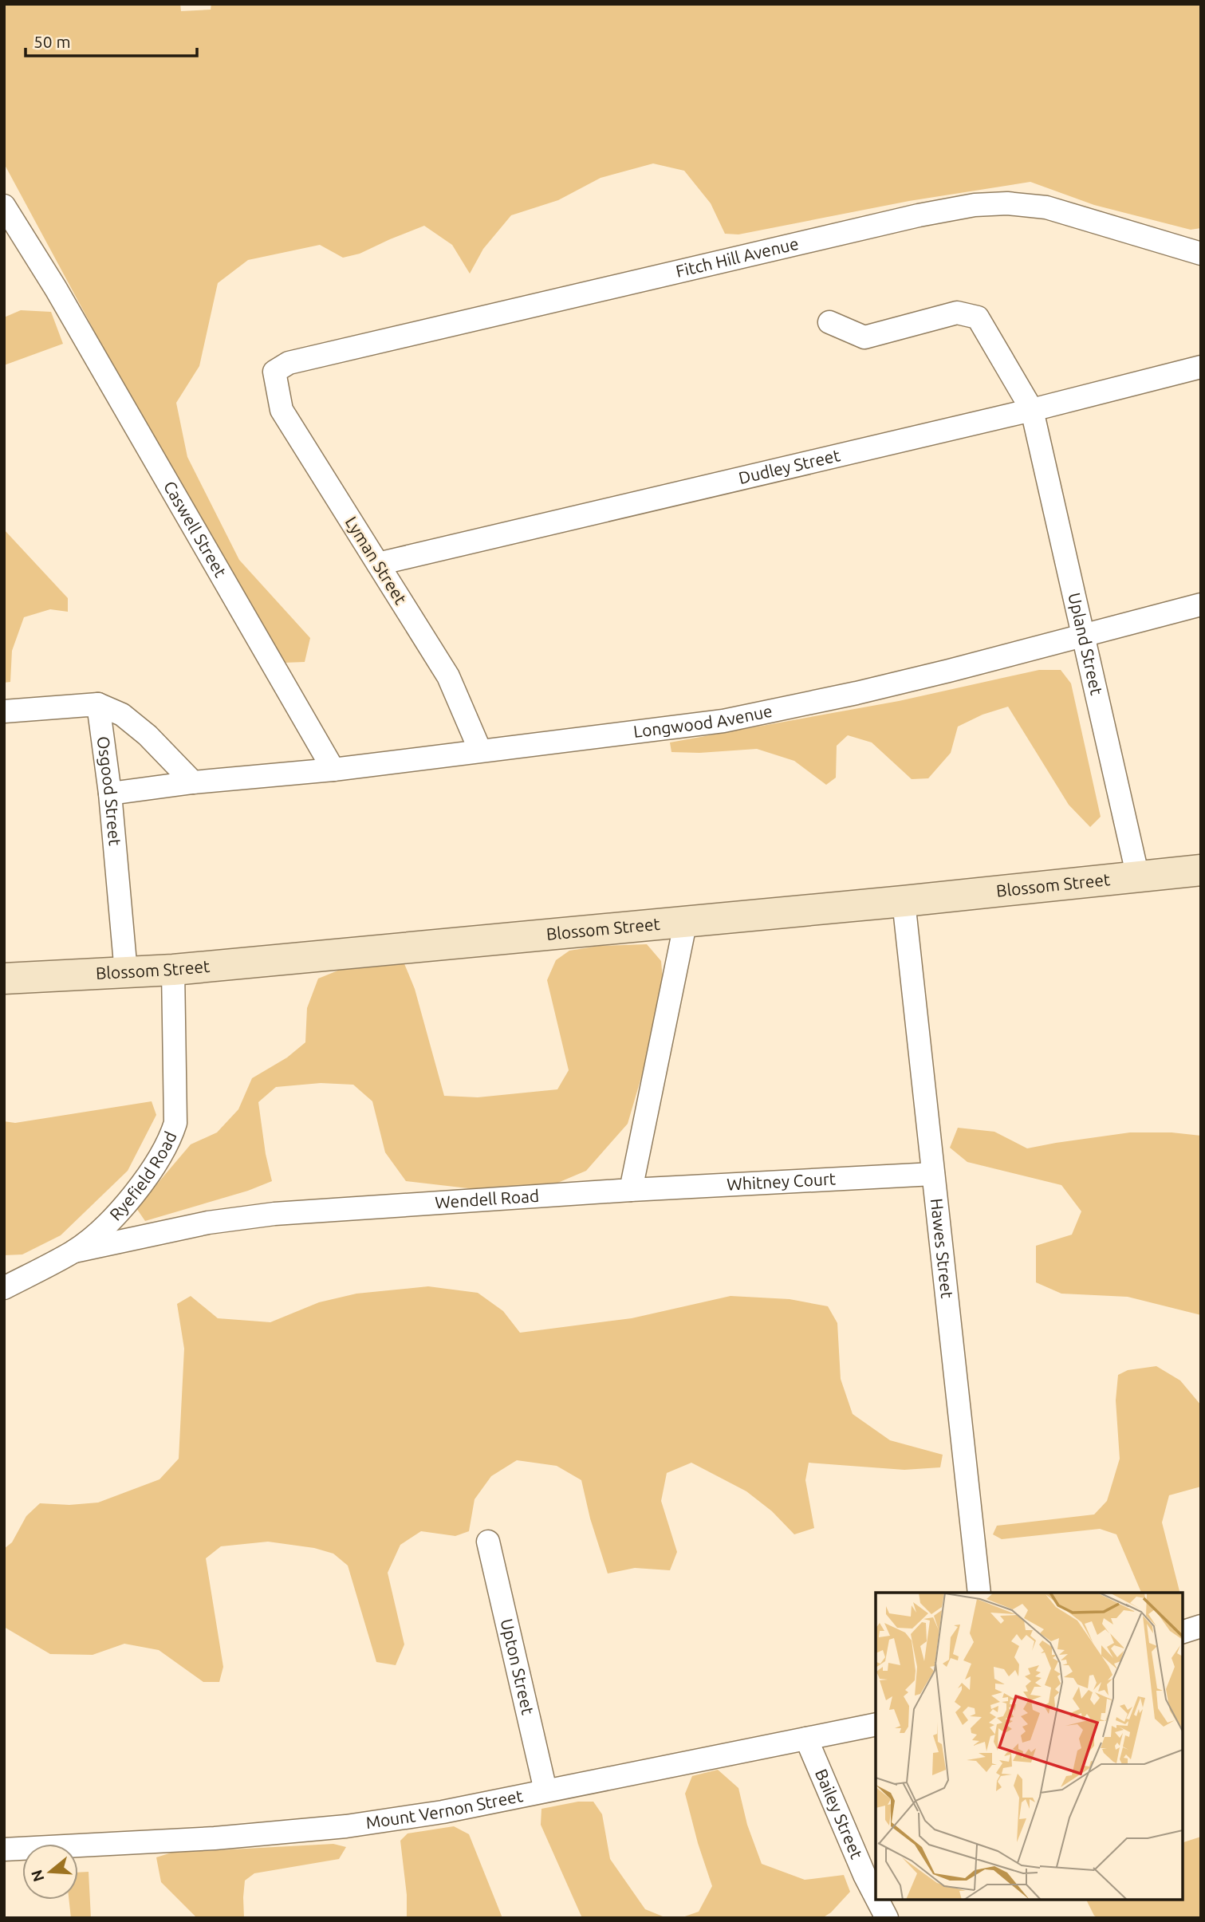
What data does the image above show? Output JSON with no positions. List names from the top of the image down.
{
  "streets": {
    "street": [
      "Fitch Hill Avenue",
      "Dudley Street",
      "Caswell Street",
      "Lyman Street",
      "Upland Street",
      "Longwood Avenue",
      "Osgood Street",
      "Blossom Street",
      "Ryefield Road",
      "Whitney Court",
      "Wendell Road",
      "Hawes Street",
      "Upton Street",
      "Mount Vernon Street",
      "Bailey Street"
    ]
  },
  "crossings": [
    ["Fitch Hill Avenue", "Lyman Street"],
    ["Dudley Street", "Lyman Street"],
    ["Dudley Street", "Upland Street"],
    ["Caswell Street", "Longwood Avenue"],
    ["Lyman Street", "Longwood Avenue"],
    ["Upland Street", "Longwood Avenue"],
    ["Upland Street", "Blossom Street"],
    ["Longwood Avenue", "Osgood Street"],
    ["Osgood Street", "Blossom Street"],
    ["Blossom Street", "Ryefield Road"],
    ["Blossom Street", "Hawes Street"],
    ["Ryefield Road", "Wendell Road"],
    ["Whitney Court", "Wendell Road"],
    ["Whitney Court", "Hawes Street"],
    ["Upton Street", "Mount Vernon Street"],
    ["Mount Vernon Street", "Bailey Street"]
  ],
  "scale_bar": "50 m",
  "north": "left"
}
